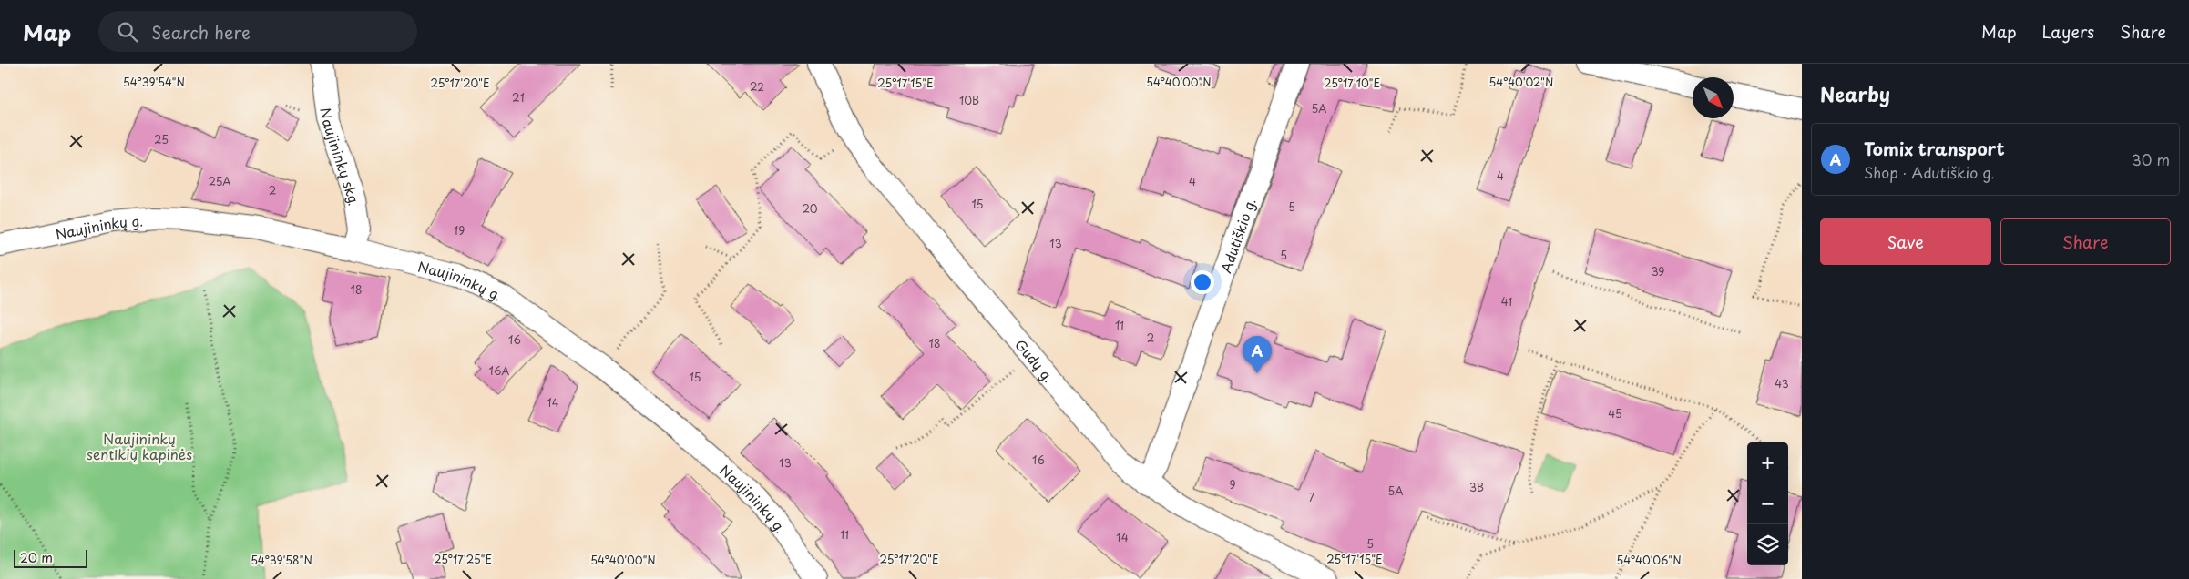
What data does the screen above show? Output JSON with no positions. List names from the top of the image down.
{
  "streets": {
    "street": [
      "Naujininkų skg.",
      "Naujininkų g.",
      "Adutiškio g.",
      "Gudų g."
    ]
  },
  "crossings": [
    ["Naujininkų skg.", "Naujininkų g."],
    ["Adutiškio g.", "Gudų g."]
  ],
  "parks": ["Naujininkų sentikių kapinės"],
  "house_numbers": [
    "22",
    "21",
    "10B",
    "5A",
    "25",
    "4",
    "25A",
    "4",
    "2",
    "15",
    "5",
    "20",
    "19",
    "13",
    "5",
    "39",
    "18",
    "41",
    "11",
    "2",
    "16",
    "18",
    "16A",
    "15",
    "43",
    "14",
    "45",
    "16",
    "13",
    "9",
    "3B",
    "5A",
    "7",
    "11",
    "14",
    "5"
  ],
  "scale_bar": "20 m",
  "north": "bottom right",
  "page": {
    "header": "Map",
    "search": "Search here",
    "nav": ["Map", "Layers", "Share"],
    "heading": "Nearby",
    "list": [
      {
        "mark": "A",
        "name": "Tomix transport",
        "note": "Shop · Adutiškio g.",
        "value": "30 m"
      }
    ],
    "buttons": ["Save", "Share"],
    "pins": "A",
    "map_buttons": ["+", "−"],
    "scale": "20 m"
  },
  "coordinates": [
    "54°39'54\"N",
    "54°40'00\"N",
    "54°40'02\"N",
    "25°17'20\"E",
    "25°17'15\"E",
    "25°17'10\"E",
    "25°17'25\"E",
    "54°39'58\"N",
    "54°40'06\"N"
  ]
}
